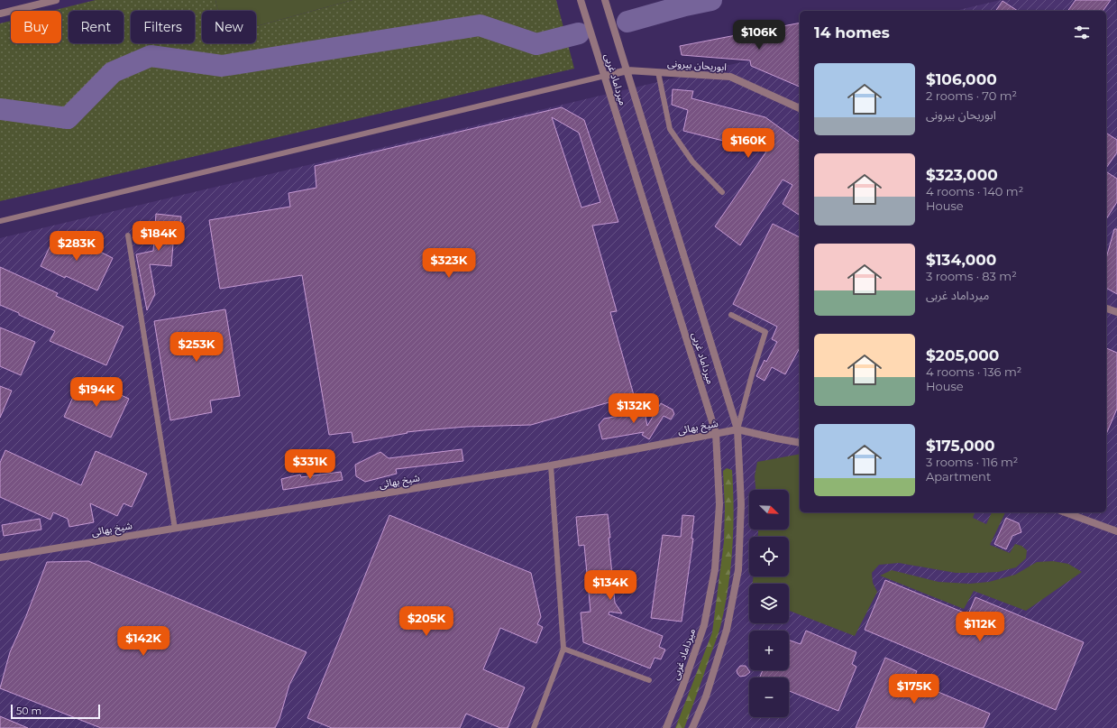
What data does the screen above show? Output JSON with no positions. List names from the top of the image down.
{
  "streets": {
    "street": ["ابوریحان بیرونی", "میرداماد غربی", "شیخ بهائی"]
  },
  "crossings": [
    ["ابوریحان بیرونی", "میرداماد غربی"],
    ["میرداماد غربی", "شیخ بهائی"]
  ],
  "scale_bar": "50 m",
  "north": "bottom right",
  "page": {
    "chip": [
      "Buy",
      "Rent",
      "Filters",
      "New"
    ],
    "heading": "14 homes",
    "price": [
      "$106K",
      "$160K",
      "$184K",
      "$283K",
      "$323K",
      "$253K",
      "$194K",
      "$132K",
      "$331K",
      "$134K",
      "$205K",
      "$112K",
      "$142K",
      "$175K"
    ],
    "list": [
      {
        "name": "$106,000",
        "note": "2 rooms · 70 m² · ابوریحان بیرونی"
      },
      {
        "name": "$323,000",
        "note": "4 rooms · 140 m² · House"
      },
      {
        "name": "$134,000",
        "note": "3 rooms · 83 m² · میرداماد غربی"
      },
      {
        "name": "$205,000",
        "note": "4 rooms · 136 m² · House"
      },
      {
        "name": "$175,000",
        "note": "3 rooms · 116 m² · Apartment"
      }
    ],
    "map_buttons": ["+", "−"],
    "scale": "50 m"
  }
}
